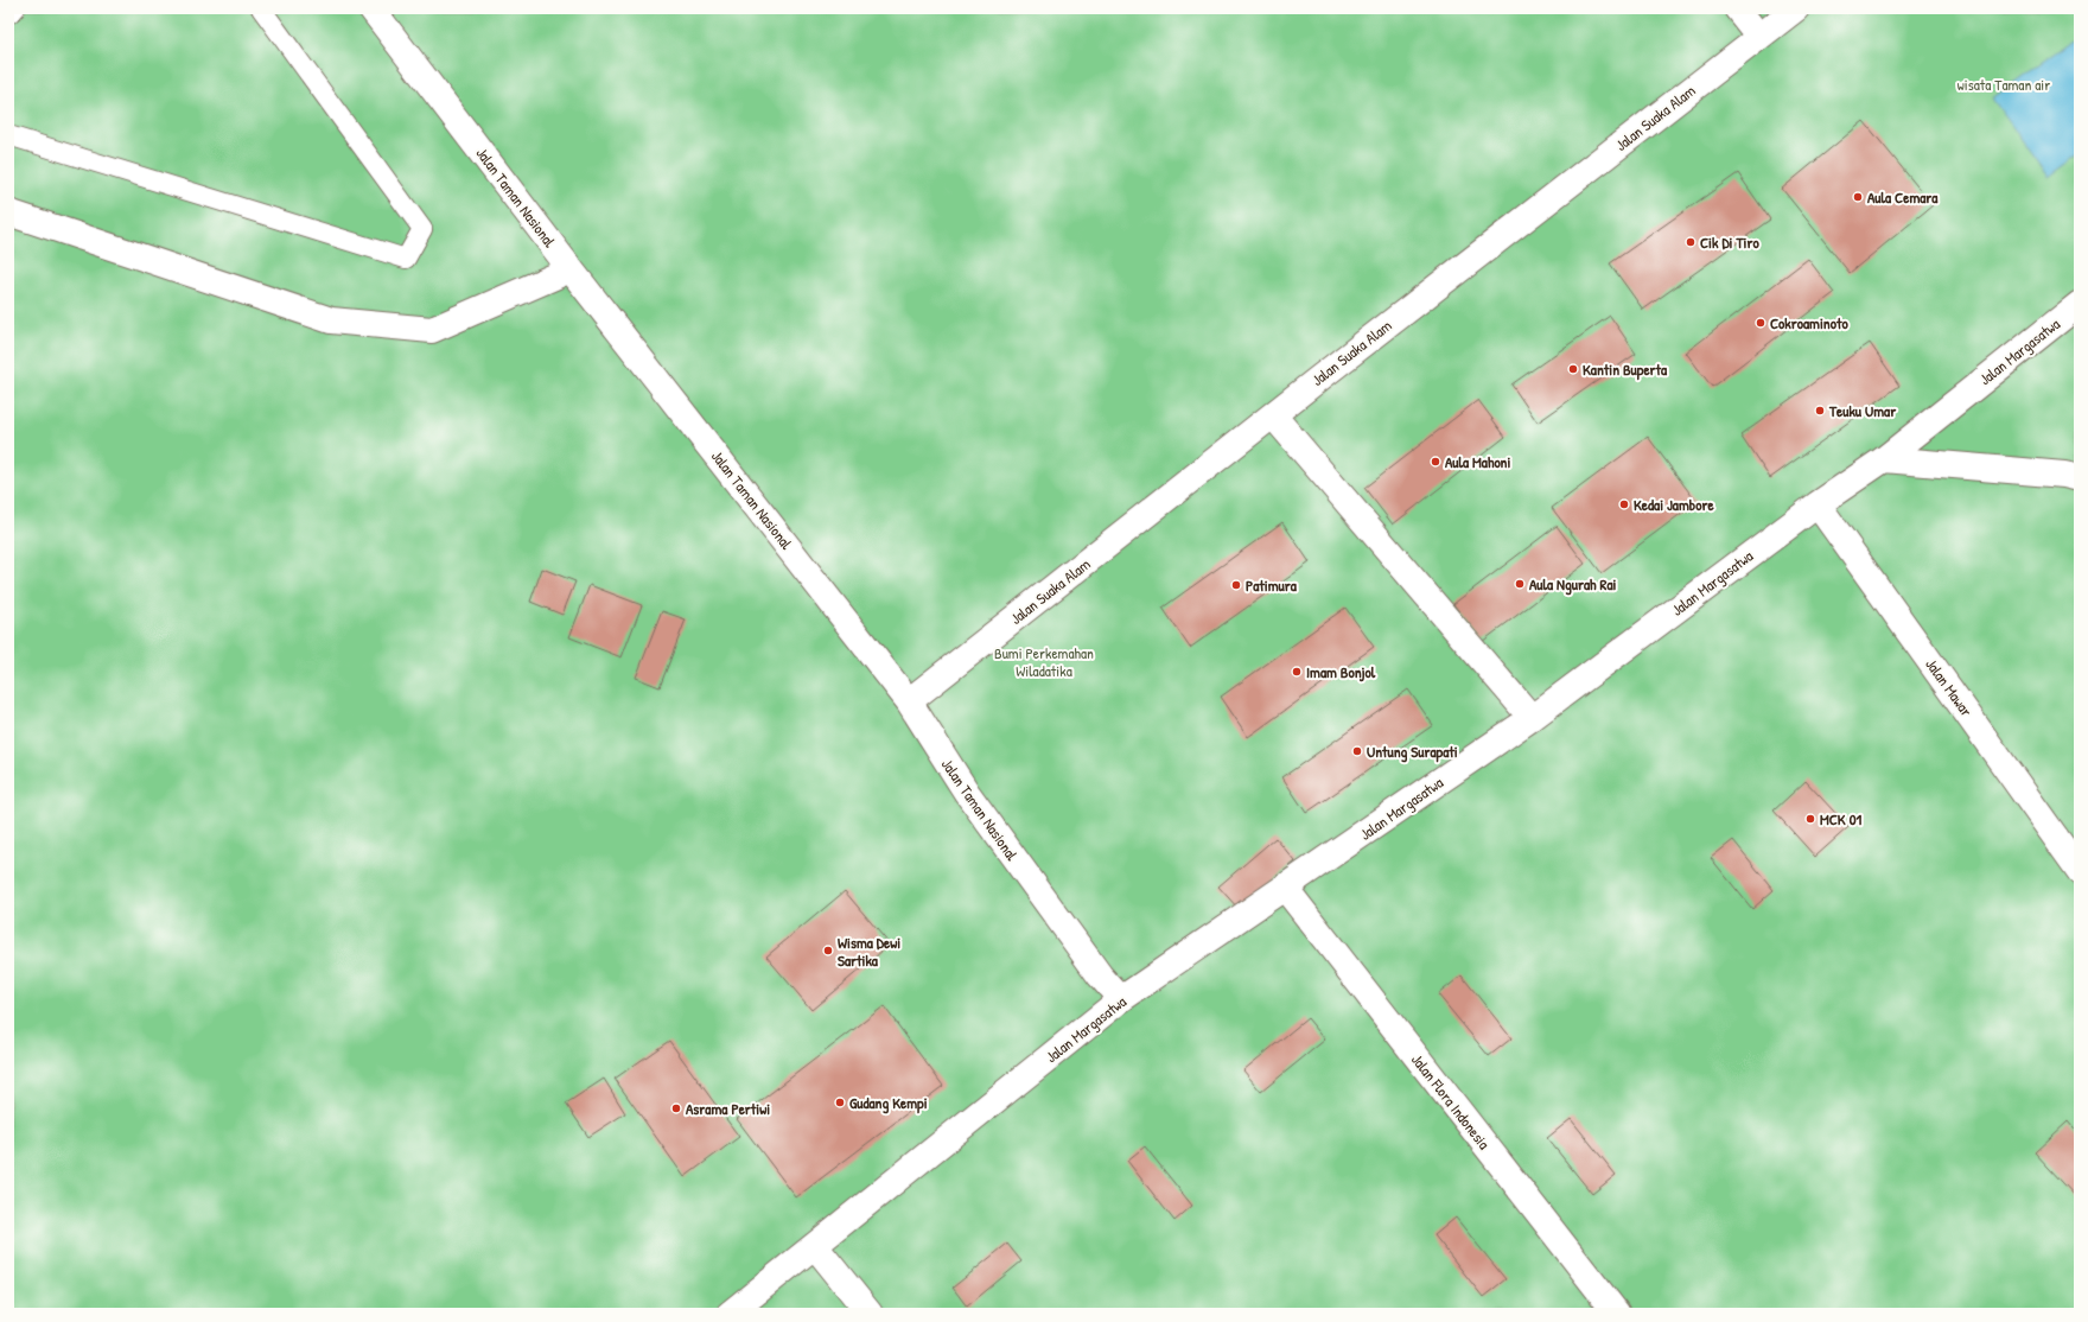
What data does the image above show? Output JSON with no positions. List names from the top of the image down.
{
  "streets": {
    "street": [
      "Jalan Suaka Alam",
      "Jalan Taman Nasional",
      "Jalan Margasatwa",
      "Jalan Mawar",
      "Jalan Flora Indonesia"
    ]
  },
  "crossings": [
    ["Jalan Suaka Alam", "Jalan Taman Nasional"],
    ["Jalan Taman Nasional", "Jalan Margasatwa"],
    ["Jalan Margasatwa", "Jalan Mawar"],
    ["Jalan Margasatwa", "Jalan Flora Indonesia"]
  ],
  "parks": ["wisata Taman air", "Bumi Perkemahan Wiladatika"],
  "places": [
    "Aula Cemara",
    "Cik Di Tiro",
    "Cokroaminoto",
    "Kantin Buperta",
    "Teuku Umar",
    "Aula Mahoni",
    "Kedai Jambore",
    "Aula Ngurah Rai",
    "Patimura",
    "Imam Bonjol",
    "Untung Surapati",
    "MCK 01",
    "Wisma Dewi Sartika",
    "Gudang Kempi",
    "Asrama Pertiwi"
  ]
}
